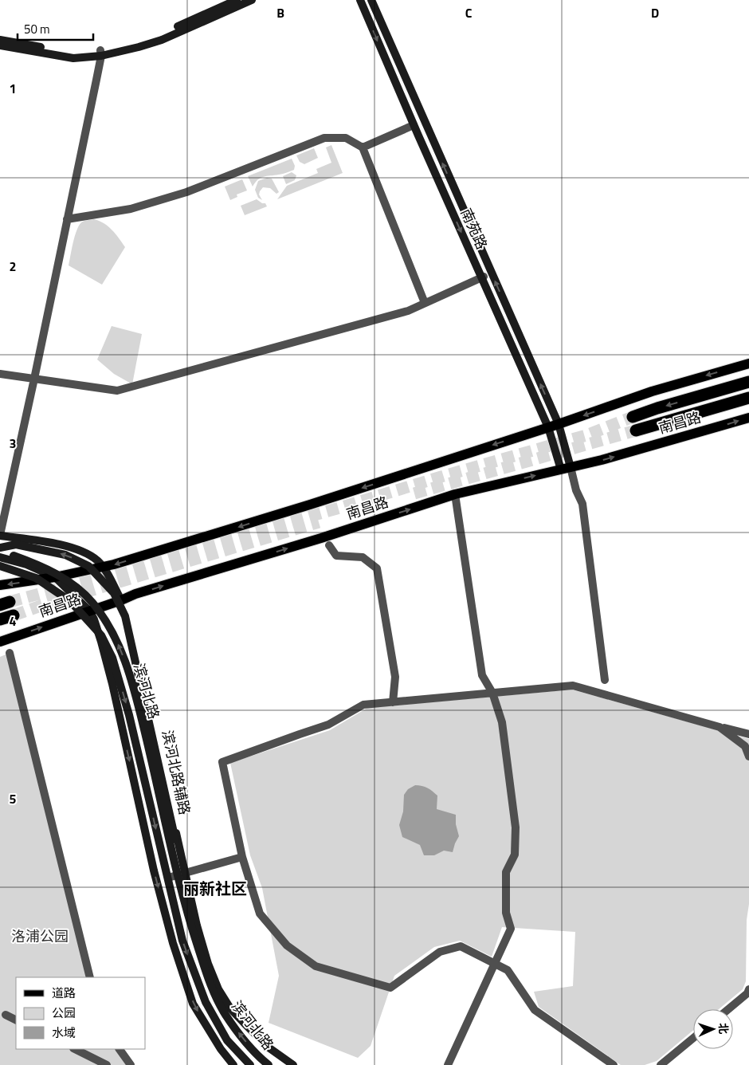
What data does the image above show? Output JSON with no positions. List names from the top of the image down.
{
  "streets": {
    "highway": ["南昌路"],
    "main road": ["南苑路", "滨河北路", "滨河北路辅路"]
  },
  "crossings": [
    ["南苑路", "南昌路"],
    ["南昌路", "滨河北路辅路"]
  ],
  "districts": ["丽新社区"],
  "parks": ["洛浦公园"],
  "legend": ["道路", "公园", "水域"],
  "scale_bar": "50 m",
  "north": "right",
  "grid": {
    "columns": ["B", "C", "D"],
    "rows": [
      "1",
      "2",
      "3",
      "4",
      "5"
    ]
  }
}
